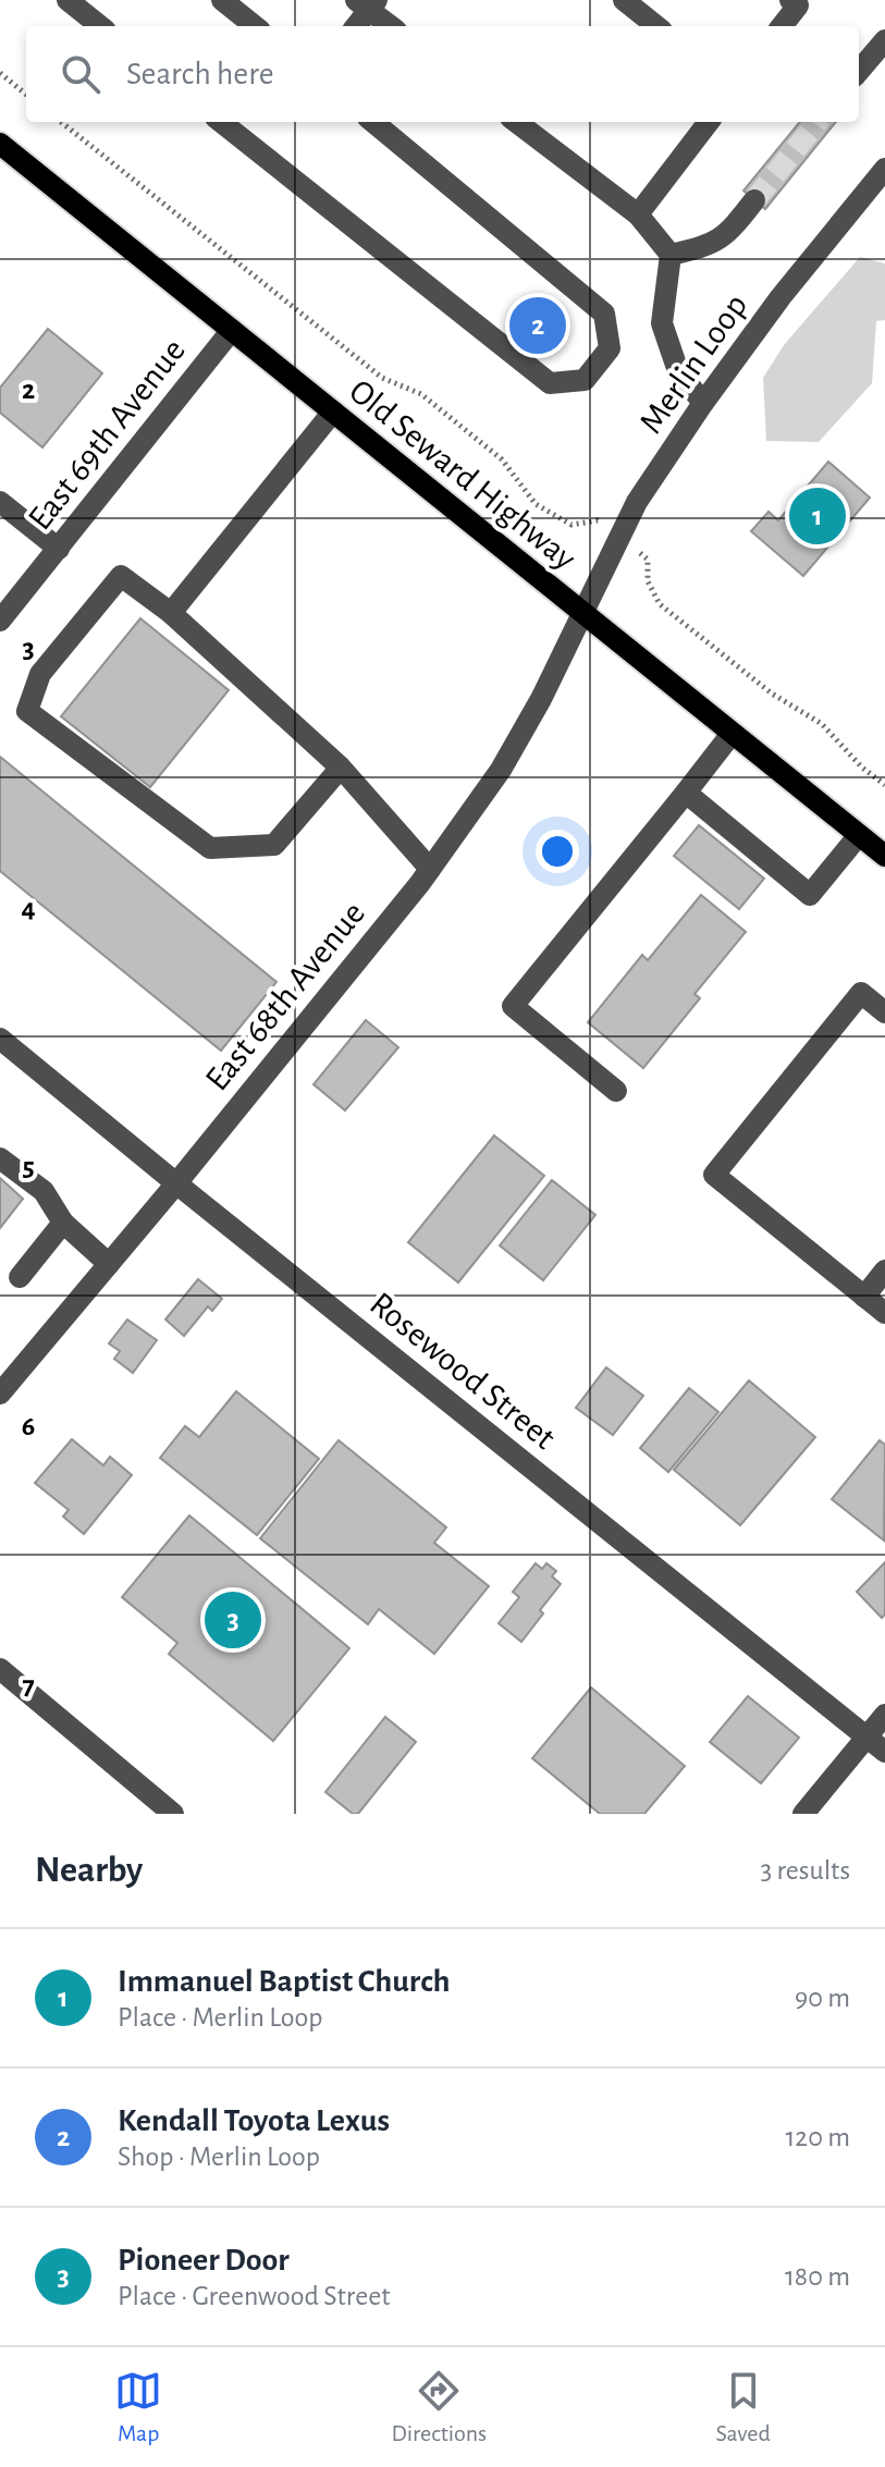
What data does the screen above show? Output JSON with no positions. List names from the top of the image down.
{
  "streets": {
    "main road": ["Old Seward Highway"],
    "street": [
      "Merlin Loop",
      "East 69th Avenue",
      "East 68th Avenue",
      "Rosewood Street"
    ]
  },
  "crossings": [
    ["Merlin Loop", "Old Seward Highway"],
    ["Merlin Loop", "East 68th Avenue"],
    ["East 69th Avenue", "Old Seward Highway"],
    ["Old Seward Highway", "East 68th Avenue"],
    ["East 68th Avenue", "Rosewood Street"]
  ],
  "page": {
    "search": "Search here",
    "pins": ["2", "1", "3"],
    "heading": ["Nearby", "3 results"],
    "list": [
      {
        "mark": "1",
        "name": "Immanuel Baptist Church",
        "note": "Place · Merlin Loop",
        "value": "90 m"
      },
      {
        "mark": "2",
        "name": "Kendall Toyota Lexus",
        "note": "Shop · Merlin Loop",
        "value": "120 m"
      },
      {
        "mark": "3",
        "name": "Pioneer Door",
        "note": "Place · Greenwood Street",
        "value": "180 m"
      }
    ],
    "nav": ["Map", "Directions", "Saved"]
  },
  "grid": {
    "rows": [
      "2",
      "3",
      "4",
      "5",
      "6",
      "7"
    ]
  }
}
